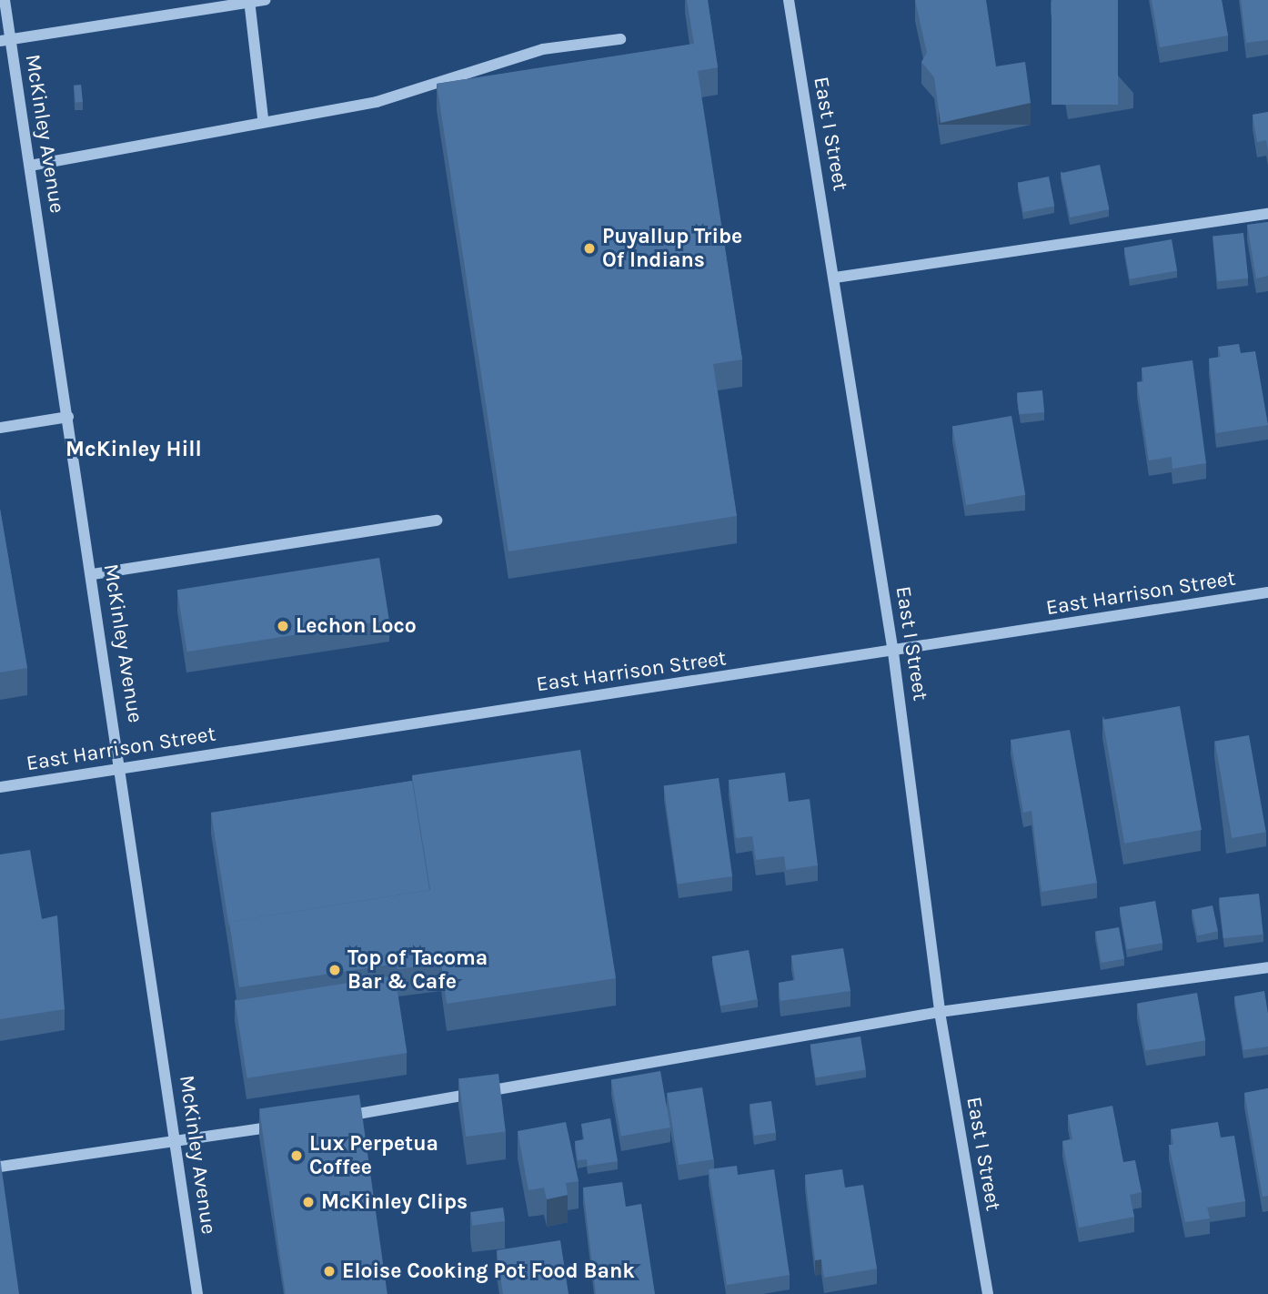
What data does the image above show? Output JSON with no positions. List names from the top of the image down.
{
  "streets": {
    "street": ["McKinley Avenue", "East I Street", "East Harrison Street"]
  },
  "crossings": [
    ["McKinley Avenue", "East Harrison Street"],
    ["East I Street", "East Harrison Street"]
  ],
  "districts": ["McKinley Hill"],
  "places": [
    "Puyallup Tribe Of Indians",
    "Lechon Loco",
    "Top of Tacoma Bar & Cafe",
    "Lux Perpetua Coffee",
    "McKinley Clips",
    "Eloise Cooking Pot Food Bank"
  ]
}
